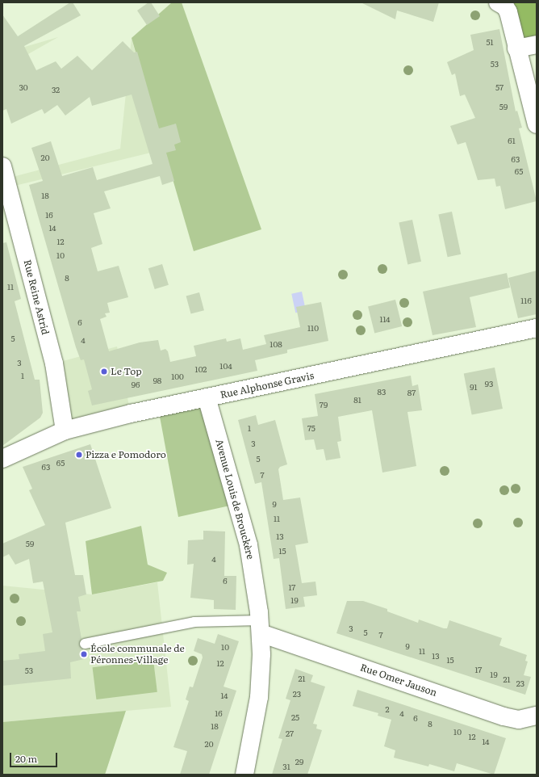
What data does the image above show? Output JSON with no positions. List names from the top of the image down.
{
  "streets": {
    "street": [
      "Rue Reine Astrid",
      "Rue Alphonse Gravis",
      "Avenue Louis de Brouckère",
      "Rue Omer Jauson"
    ]
  },
  "crossings": [
    ["Rue Reine Astrid", "Rue Alphonse Gravis"],
    ["Rue Alphonse Gravis", "Avenue Louis de Brouckère"],
    ["Avenue Louis de Brouckère", "Rue Omer Jauson"]
  ],
  "places": ["Le Top", "Pizza e Pomodoro", "École communale de Péronnes-Village"],
  "house_numbers": [
    "51",
    "53",
    "30",
    "57",
    "32",
    "59",
    "61",
    "20",
    "63",
    "65",
    "18",
    "16",
    "14",
    "12",
    "10",
    "8",
    "11",
    "116",
    "114",
    "6",
    "110",
    "5",
    "4",
    "108",
    "3",
    "104",
    "102",
    "1",
    "100",
    "98",
    "93",
    "96",
    "91",
    "83",
    "87",
    "81",
    "79",
    "1",
    "75",
    "3",
    "5",
    "65",
    "63",
    "7",
    "9",
    "11",
    "13",
    "59",
    "15",
    "4",
    "6",
    "17",
    "19",
    "3",
    "5",
    "7",
    "9",
    "10",
    "11",
    "13",
    "15",
    "12",
    "17",
    "53",
    "19",
    "21",
    "21",
    "23",
    "23",
    "14",
    "2",
    "16",
    "4",
    "25",
    "6",
    "8",
    "18",
    "10",
    "27",
    "12",
    "14",
    "20",
    "29",
    "31"
  ],
  "scale_bar": "20 m"
}
